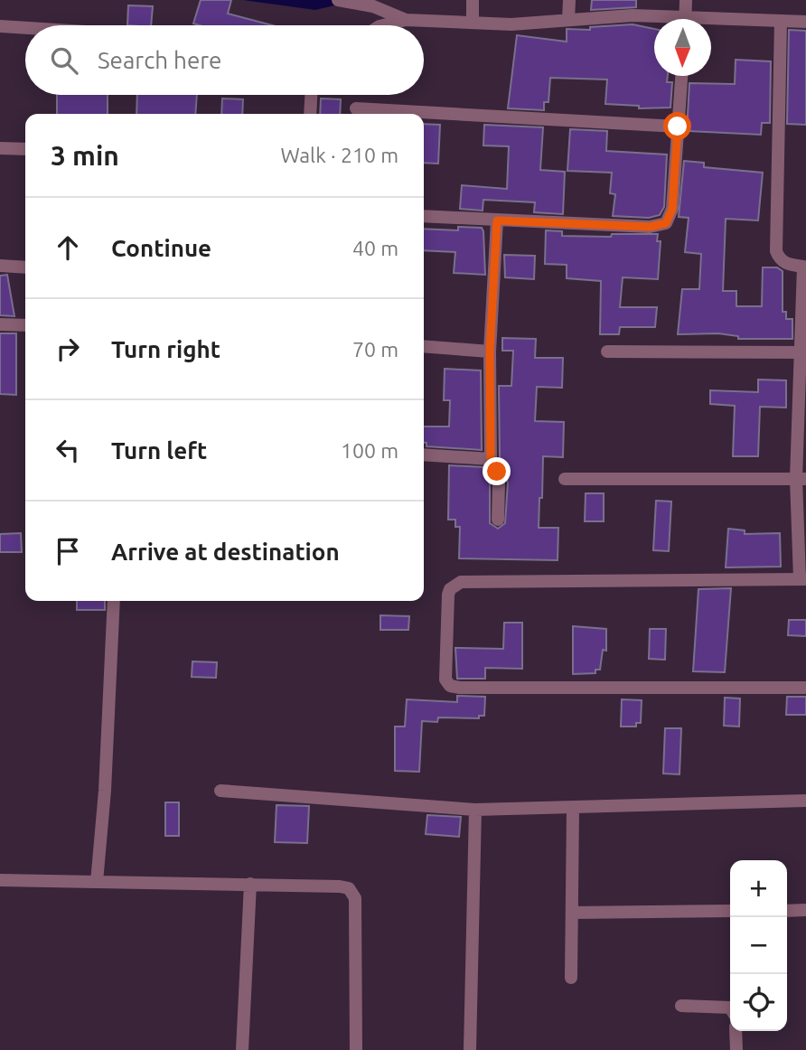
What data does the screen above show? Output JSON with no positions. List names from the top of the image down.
{
  "north": "bottom",
  "page": {
    "search": "Search here",
    "heading": ["3 min", "Walk · 210 m"],
    "list": [
      ["Continue", "40 m"],
      ["Turn right", "70 m"],
      ["Turn left", "100 m"],
      "Arrive at destination"
    ],
    "map_buttons": ["+", "−"]
  }
}
